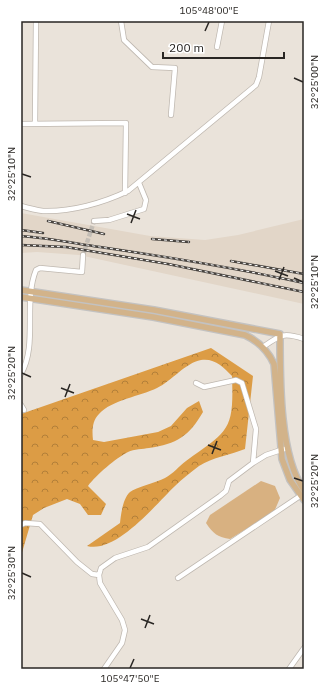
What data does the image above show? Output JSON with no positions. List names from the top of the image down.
{
  "scale_bar": "200 m",
  "coordinates": [
    "105°48'00\"E",
    "32°25'00\"N",
    "32°25'10\"N",
    "32°25'20\"N",
    "32°25'30\"N",
    "105°47'50\"E"
  ]
}
